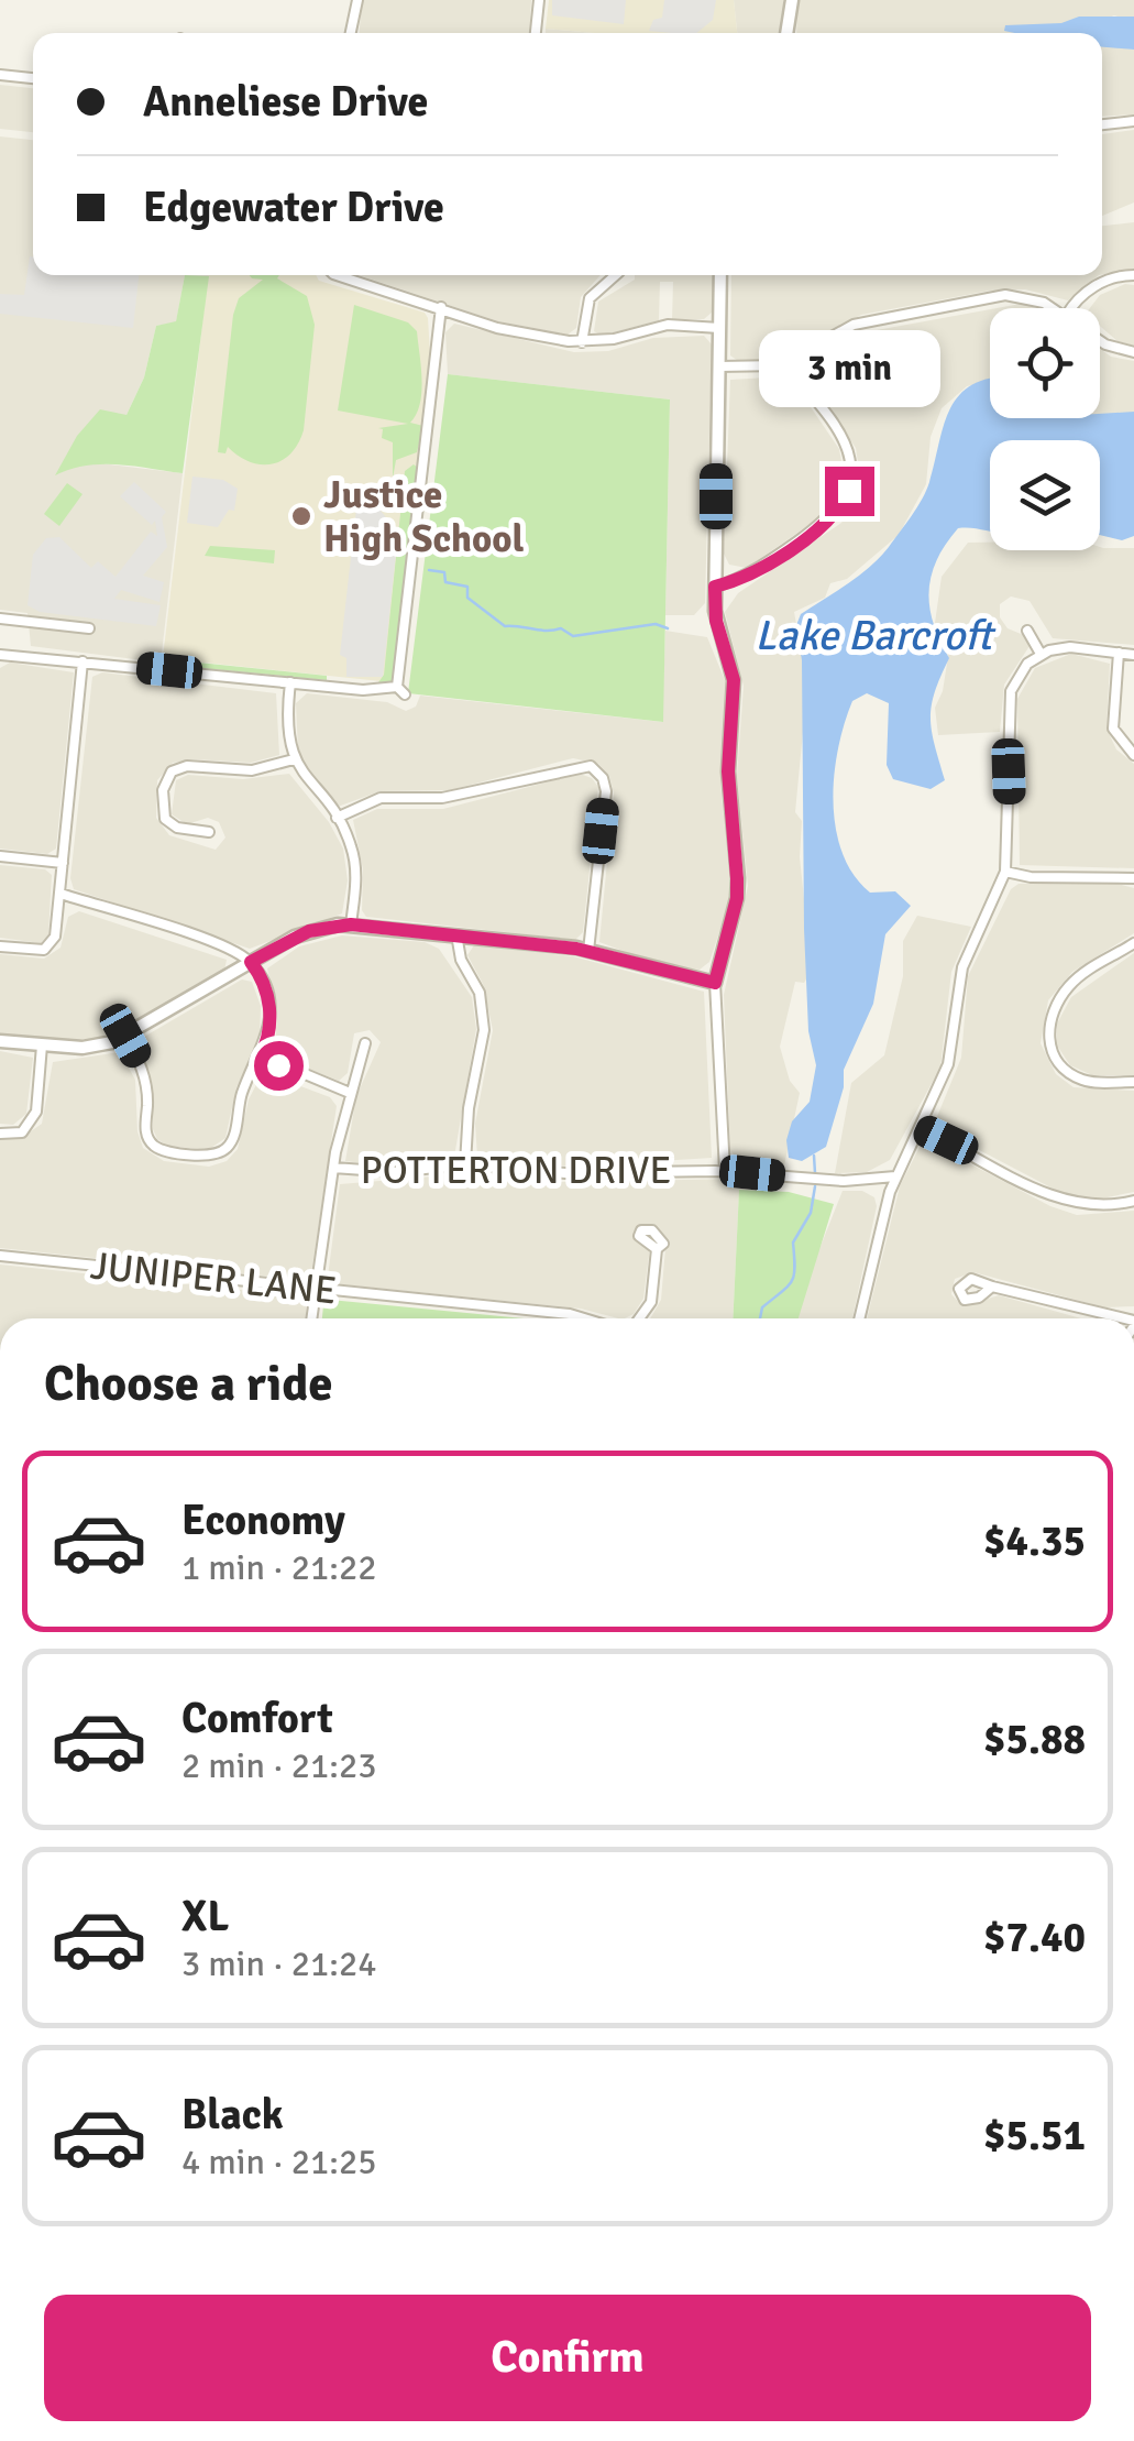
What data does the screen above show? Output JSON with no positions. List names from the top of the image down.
{
  "streets": {
    "street": ["POTTERTON DRIVE", "JUNIPER LANE"]
  },
  "water": ["Lake Barcroft"],
  "places": ["Justice High School"],
  "page": {
    "banner": ["Anneliese Drive", "Edgewater Drive"],
    "bubble": "3 min",
    "heading": "Choose a ride",
    "list": [
      {
        "name": "Economy",
        "note": "1 min · 21:22",
        "value": "$4.35"
      },
      {
        "name": "Comfort",
        "note": "2 min · 21:23",
        "value": "$5.88"
      },
      {
        "name": "XL",
        "note": "3 min · 21:24",
        "value": "$7.40"
      },
      {
        "name": "Black",
        "note": "4 min · 21:25",
        "value": "$5.51"
      }
    ],
    "buttons": "Confirm"
  }
}
